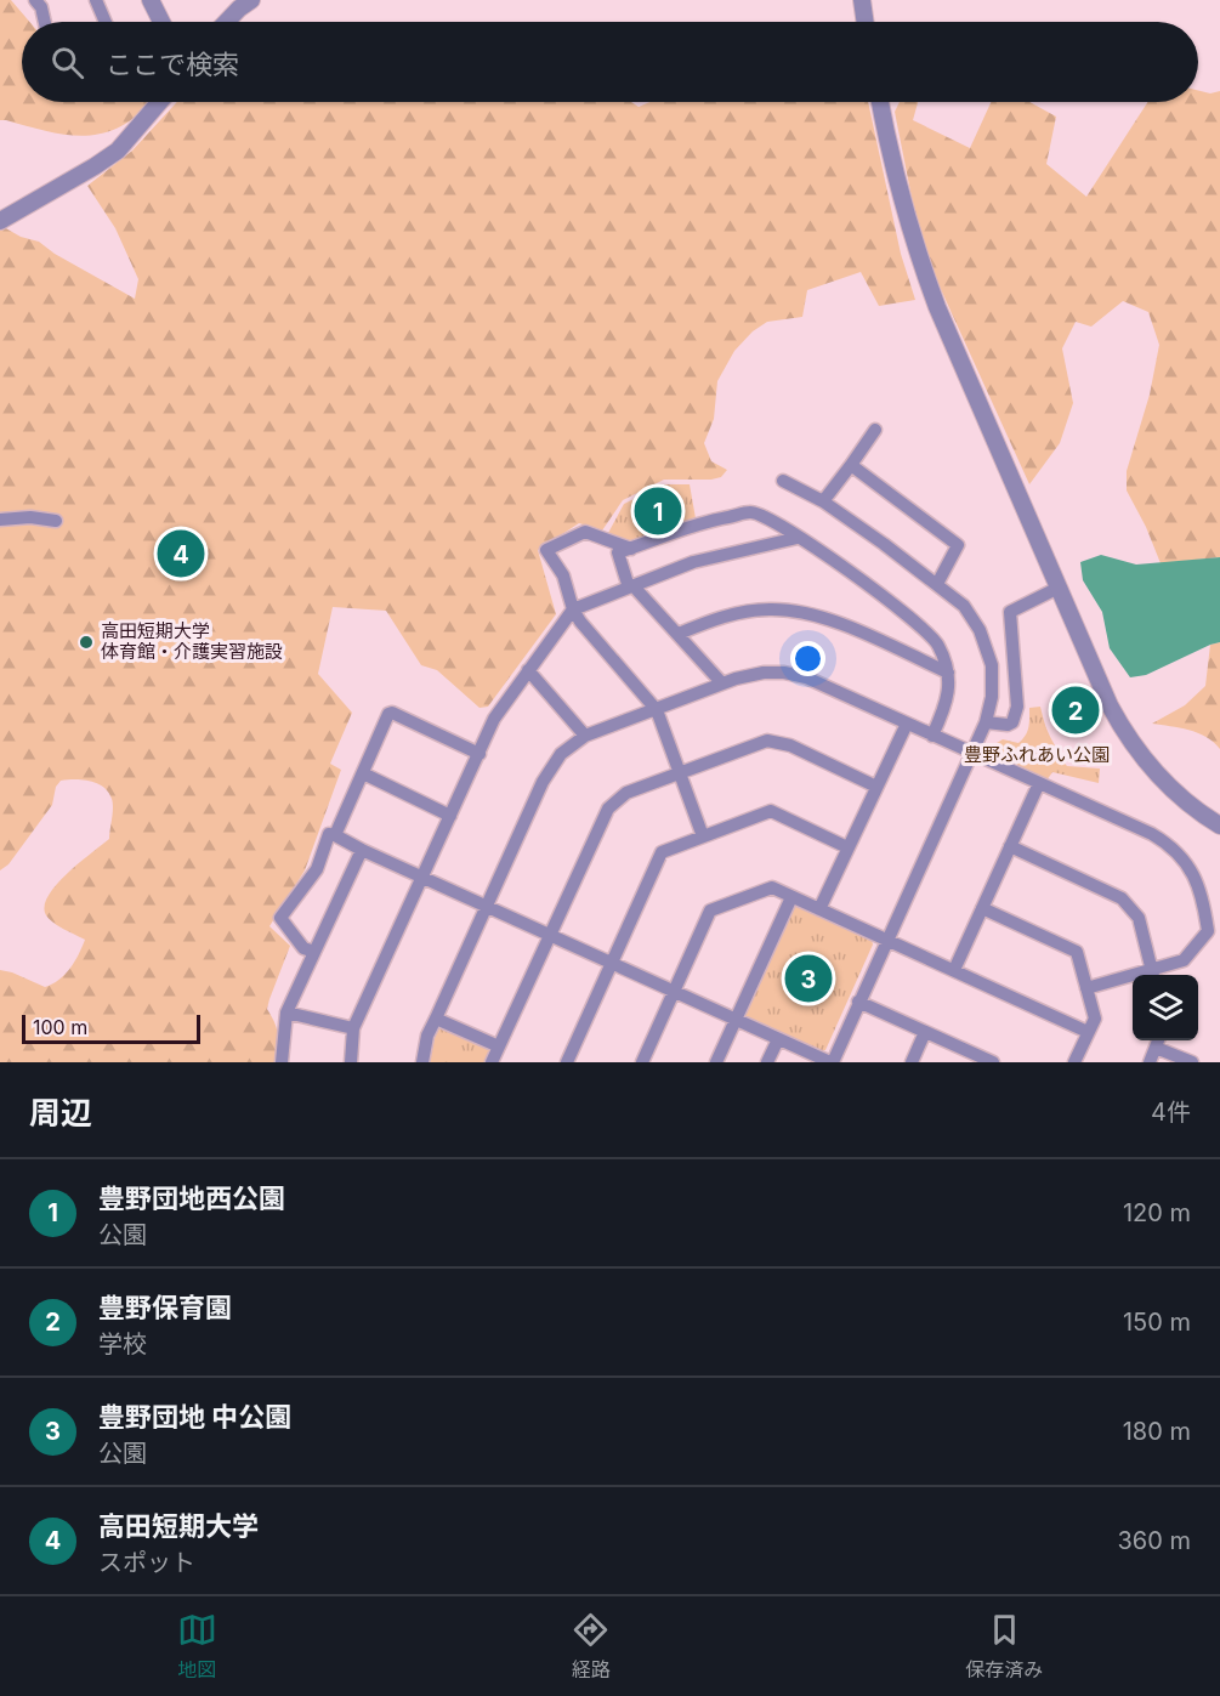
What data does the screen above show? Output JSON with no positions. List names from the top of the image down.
{
  "parks": ["豊野ふれあい公園"],
  "places": ["高田短期大学 体育館・介護実習施設"],
  "scale_bar": "100 m",
  "page": {
    "search": "ここで検索",
    "pins": [
      "1",
      "4",
      "2",
      "3"
    ],
    "scale": "100 m",
    "heading": ["周辺", "4件"],
    "list": [
      {
        "mark": "1",
        "name": "豊野団地西公園",
        "note": "公園",
        "value": "120 m"
      },
      {
        "mark": "2",
        "name": "豊野保育園",
        "note": "学校",
        "value": "150 m"
      },
      {
        "mark": "3",
        "name": "豊野団地 中公園",
        "note": "公園",
        "value": "180 m"
      },
      {
        "mark": "4",
        "name": "高田短期大学",
        "note": "スポット",
        "value": "360 m"
      }
    ],
    "nav": ["地図", "経路", "保存済み"]
  }
}
